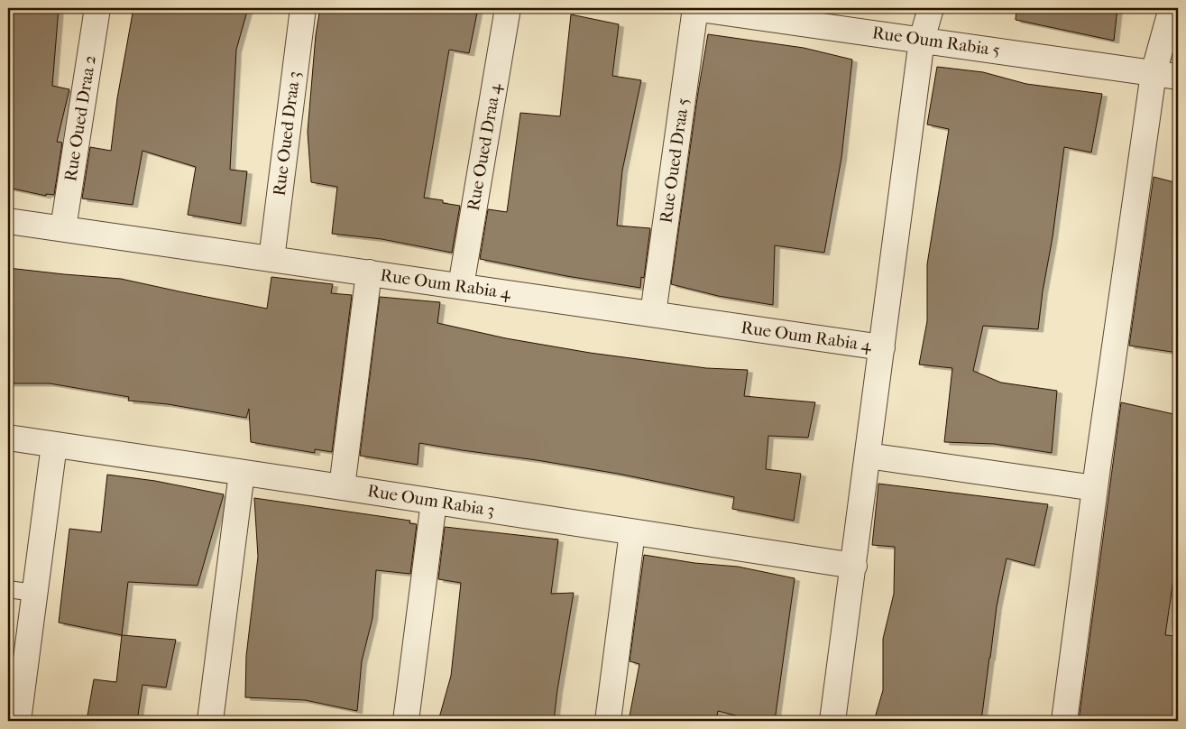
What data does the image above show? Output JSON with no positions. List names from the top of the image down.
{
  "streets": {
    "street": [
      "Rue Oum Rabia 5",
      "Rue Oued Draa 2",
      "Rue Oued Draa 3",
      "Rue Oued Draa 4",
      "Rue Oued Draa 5",
      "Rue Oum Rabia 4",
      "Rue Oum Rabia 3"
    ]
  },
  "crossings": [
    ["Rue Oum Rabia 5", "Rue Oued Draa 5"],
    ["Rue Oued Draa 2", "Rue Oum Rabia 4"],
    ["Rue Oued Draa 3", "Rue Oum Rabia 4"],
    ["Rue Oued Draa 4", "Rue Oum Rabia 4"],
    ["Rue Oued Draa 5", "Rue Oum Rabia 4"]
  ]
}
